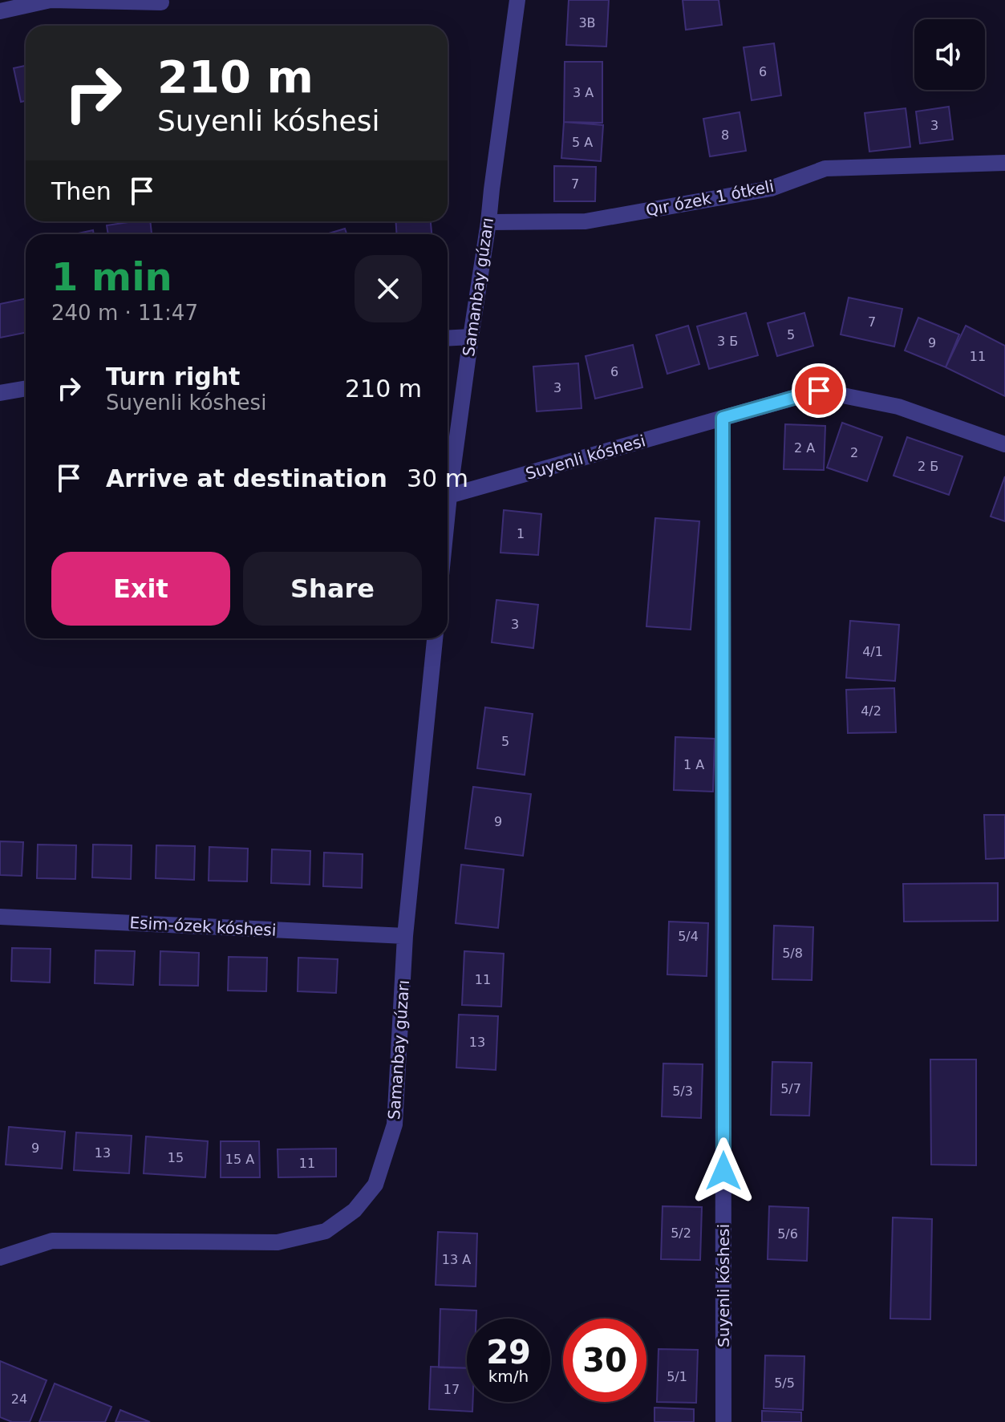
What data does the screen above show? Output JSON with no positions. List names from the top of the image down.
{
  "streets": {
    "street": [
      "Qır ózek 1 ótkeli",
      "Samanbay gúzarı",
      "Suyenli kóshesi",
      "Esim-ózek kóshesi"
    ]
  },
  "crossings": [
    ["Qır ózek 1 ótkeli", "Samanbay gúzarı"],
    ["Samanbay gúzarı", "Suyenli kóshesi"],
    ["Samanbay gúzarı", "Esim-ózek kóshesi"]
  ],
  "house_numbers": [
    "3В",
    "6",
    "3 А",
    "3",
    "8",
    "5 А",
    "7",
    "7",
    "5",
    "3 Б",
    "9",
    "11",
    "6",
    "3",
    "2 А",
    "2",
    "2 Б",
    "1",
    "3",
    "4/1",
    "4/2",
    "5",
    "1 А",
    "9",
    "5/4",
    "5/8",
    "11",
    "13",
    "5/7",
    "5/3",
    "9",
    "13",
    "15",
    "15 А",
    "11",
    "5/2",
    "5/6",
    "13 А",
    "5/1",
    "5/5",
    "17",
    "24"
  ],
  "page": {
    "turn": ["210 m", "Suyenli kóshesi"],
    "then": "Then",
    "heading": ["1 min", "240 m · 11:47"],
    "list": [
      {
        "name": "Turn right",
        "note": "Suyenli kóshesi",
        "value": "210 m"
      },
      {
        "name": "Arrive at destination",
        "value": "30 m"
      }
    ],
    "buttons": ["Exit", "Share"],
    "speed": "29 km/h",
    "limit": "30"
  }
}
